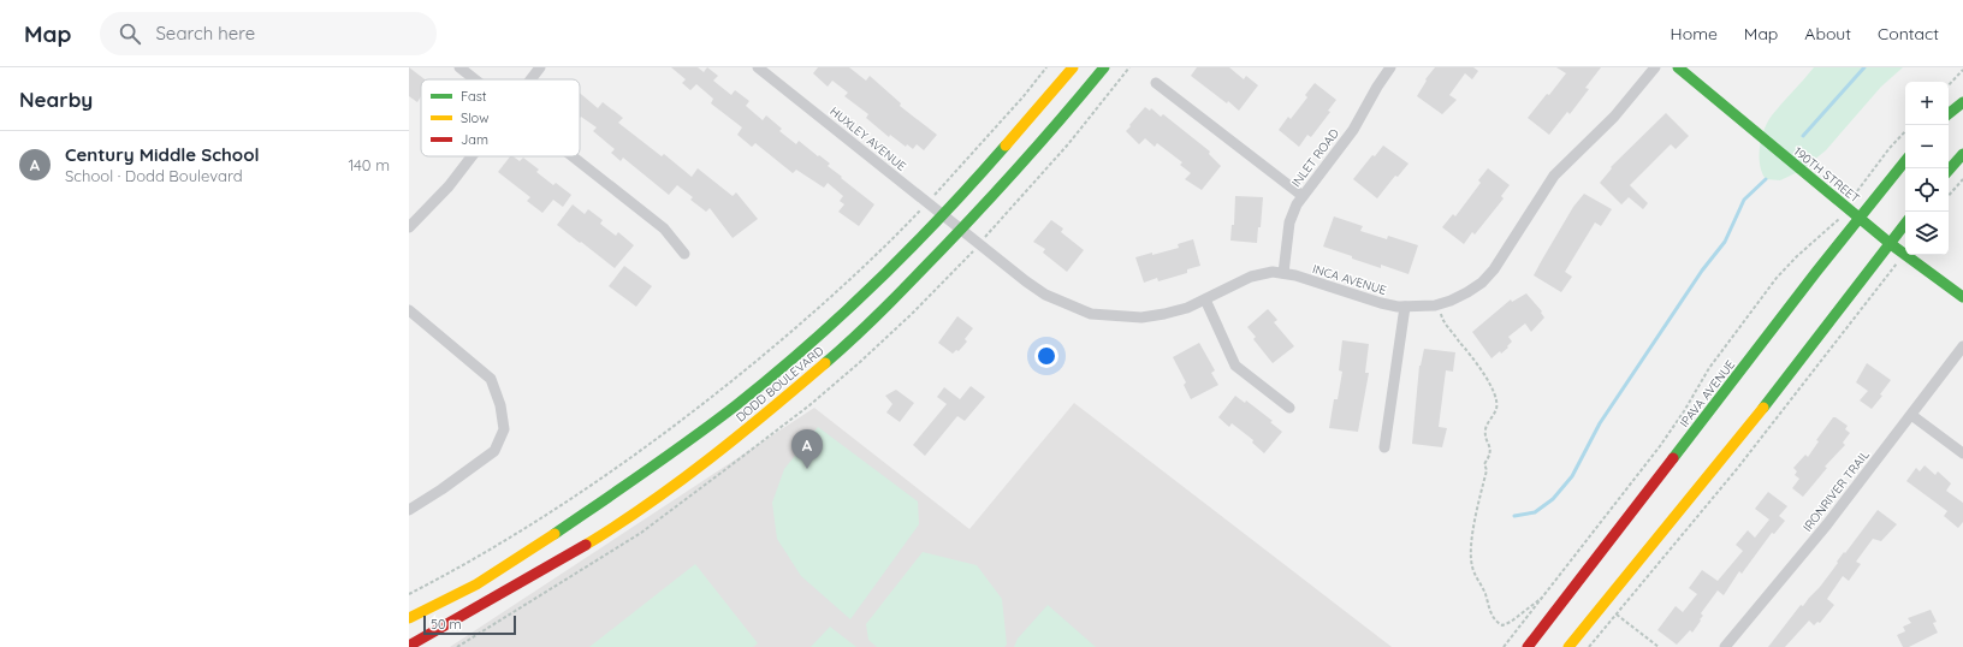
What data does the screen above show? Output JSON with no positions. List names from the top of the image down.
{
  "streets": {
    "main road": ["190TH STREET", "DODD BOULEVARD", "IPAVA AVENUE"],
    "street": [
      "HUXLEY AVENUE",
      "INLET ROAD",
      "INCA AVENUE",
      "IRONRIVER TRAIL"
    ]
  },
  "crossings": [
    ["HUXLEY AVENUE", "INCA AVENUE"],
    ["HUXLEY AVENUE", "DODD BOULEVARD"],
    ["INLET ROAD", "INCA AVENUE"],
    ["190TH STREET", "IPAVA AVENUE"],
    ["INCA AVENUE", "DODD BOULEVARD"]
  ],
  "legend": ["Fast", "Slow", "Jam"],
  "scale_bar": "50 m",
  "page": {
    "header": "Map",
    "search": "Search here",
    "nav": [
      "Home",
      "Map",
      "About",
      "Contact"
    ],
    "heading": "Nearby",
    "map_buttons": ["+", "−"],
    "list": [
      {
        "mark": "A",
        "name": "Century Middle School",
        "note": "School · Dodd Boulevard",
        "value": "140 m"
      }
    ],
    "pins": "A",
    "scale": "50 m"
  }
}
